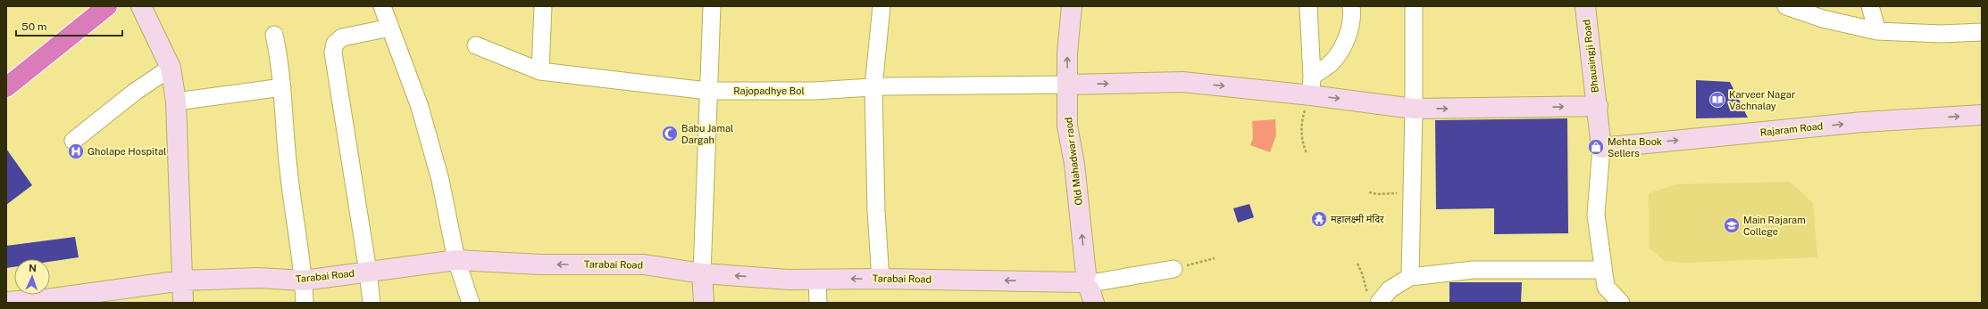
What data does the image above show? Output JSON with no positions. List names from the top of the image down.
{
  "streets": {
    "street": [
      "Bhausingji Road",
      "Rajopadhye Bol",
      "Rajaram Road",
      "Old Mahadwar raod",
      "Tarabai Road"
    ]
  },
  "crossings": [
    ["Bhausingji Road", "Rajaram Road"],
    ["Rajopadhye Bol", "Old Mahadwar raod"],
    ["Old Mahadwar raod", "Tarabai Road"]
  ],
  "one_way": ["Old Mahadwar raod", "Tarabai Road"],
  "places": {
    "library": ["Karveer Nagar Vachnalay"],
    "mosque": ["Babu Jamal Dargah"],
    "shop": ["Mehta Book Sellers"],
    "hospital": ["Gholape Hospital"],
    "temple": ["महालक्ष्मी मंदिर"],
    "school or university": ["Main Rajaram College"]
  },
  "scale_bar": "50 m",
  "north": "top"
}
